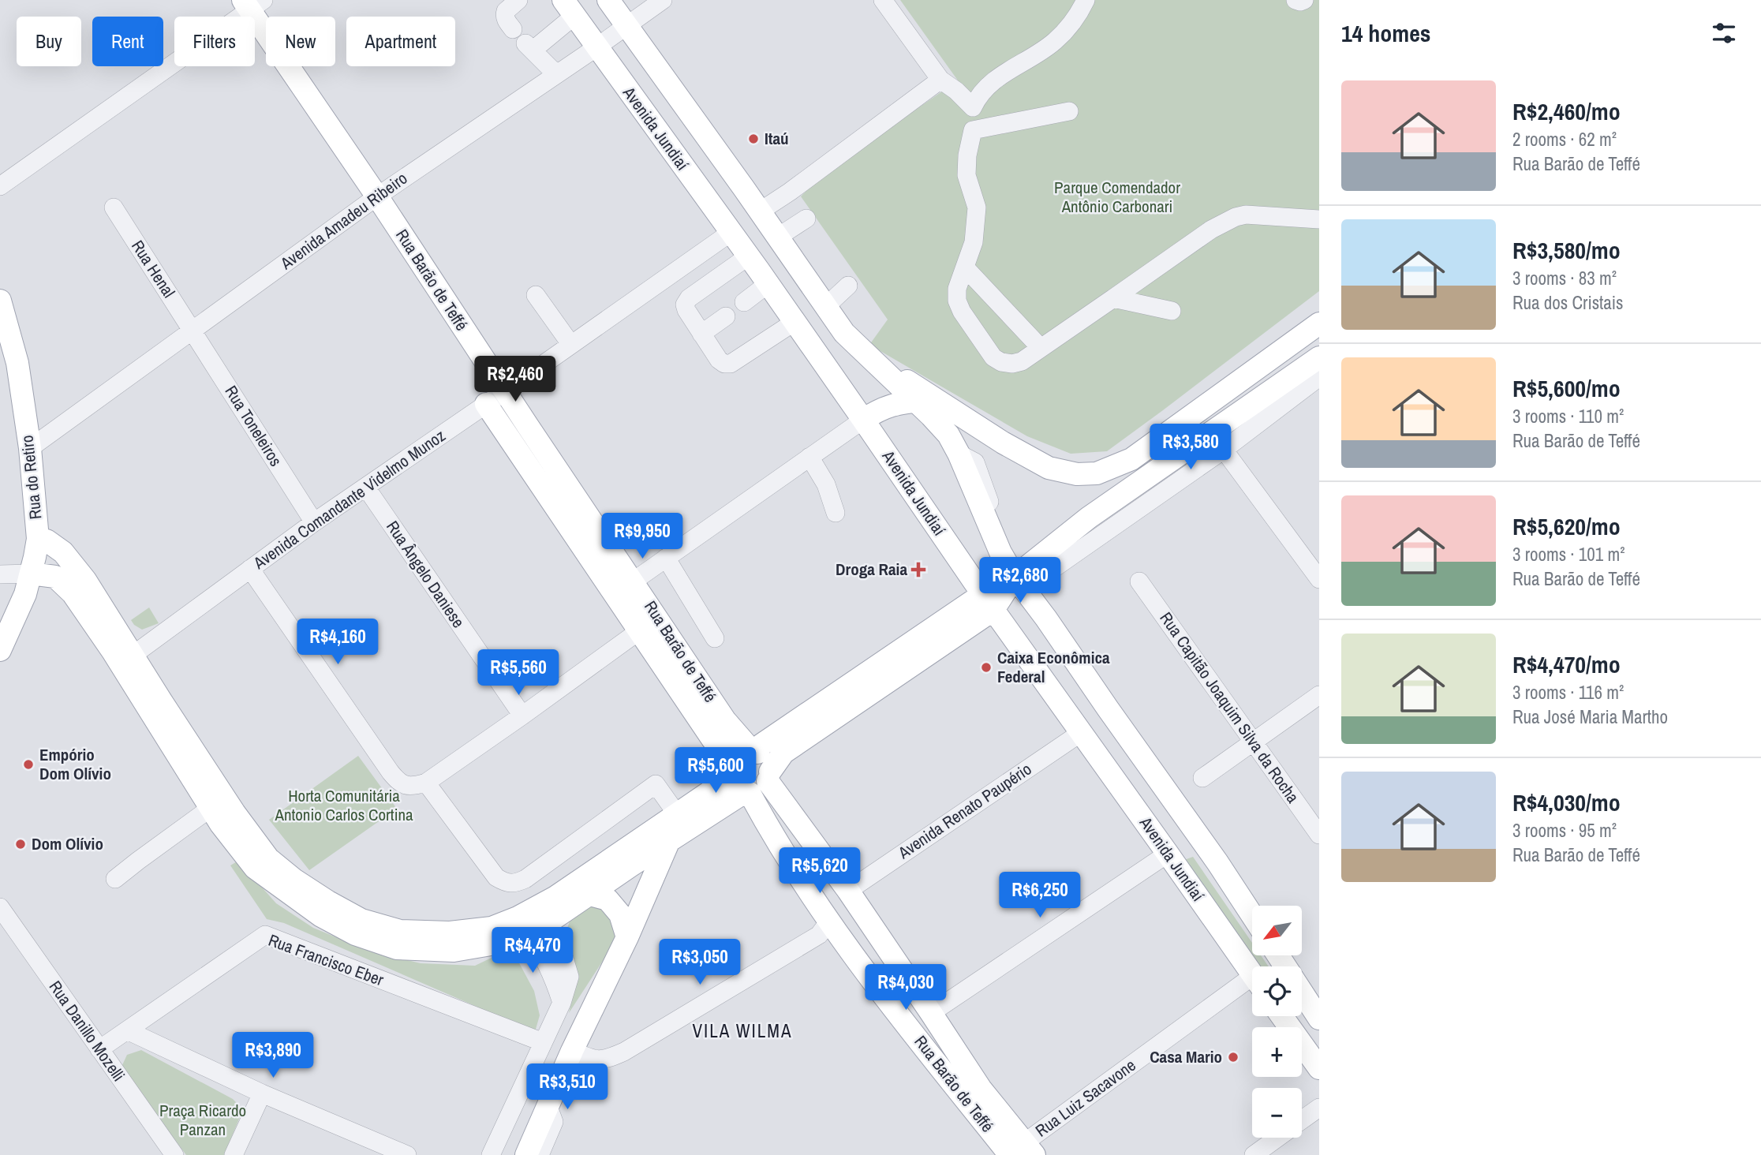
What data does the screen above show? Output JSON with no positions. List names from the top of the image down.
{
  "streets": {
    "main road": ["Avenida Jundiaí", "Rua Barão de Teffé", "Rua do Retiro"],
    "street": [
      "Avenida Amadeu Ribeiro",
      "Rua Henal",
      "Rua Toneleiros",
      "Avenida Comandante Videlmo Munoz",
      "Rua Ângelo Daniese",
      "Rua Capitão Joaquim Silva da Rocha",
      "Avenida Renato Paupério",
      "Rua Francisco Eber",
      "Rua Danillo Mozelli",
      "Rua Luiz Sacavone"
    ]
  },
  "crossings": [
    ["Avenida Jundiaí", "Avenida Amadeu Ribeiro"],
    ["Avenida Jundiaí", "Avenida Comandante Videlmo Munoz"],
    ["Avenida Jundiaí", "Avenida Renato Paupério"],
    ["Avenida Amadeu Ribeiro", "Rua Henal"],
    ["Avenida Amadeu Ribeiro", "Rua Barão de Teffé"],
    ["Avenida Amadeu Ribeiro", "Rua Toneleiros"],
    ["Avenida Amadeu Ribeiro", "Rua do Retiro"],
    ["Rua Henal", "Rua Toneleiros"],
    ["Rua Barão de Teffé", "Avenida Comandante Videlmo Munoz"],
    ["Rua Barão de Teffé", "Avenida Renato Paupério"],
    ["Rua Barão de Teffé", "Rua Luiz Sacavone"],
    ["Rua Toneleiros", "Avenida Comandante Videlmo Munoz"],
    ["Avenida Comandante Videlmo Munoz", "Rua Ângelo Daniese"],
    ["Rua Francisco Eber", "Rua Danillo Mozelli"]
  ],
  "districts": ["VILA WILMA"],
  "parks": ["Parque Comendador Antônio Carbonari", "Horta Comunitária Antonio Carlos Cortina", "Praça Ricardo Panzan"],
  "places": {
    "other": [
      "Itaú",
      "Caixa Econômica Federal",
      "Empório Dom Olívio",
      "Dom Olívio",
      "Casa Mario"
    ],
    "health": ["Droga Raia"]
  },
  "north": "bottom left",
  "page": {
    "heading": "14 homes",
    "chip": [
      "Buy",
      "Rent",
      "Filters",
      "New",
      "Apartment"
    ],
    "list": [
      {
        "name": "R$2,460/mo",
        "note": "2 rooms · 62 m² · Rua Barão de Teffé"
      },
      {
        "name": "R$3,580/mo",
        "note": "3 rooms · 83 m² · Rua dos Cristais"
      },
      {
        "name": "R$5,600/mo",
        "note": "3 rooms · 110 m² · Rua Barão de Teffé"
      },
      {
        "name": "R$5,620/mo",
        "note": "3 rooms · 101 m² · Rua Barão de Teffé"
      },
      {
        "name": "R$4,470/mo",
        "note": "3 rooms · 116 m² · Rua José Maria Martho"
      },
      {
        "name": "R$4,030/mo",
        "note": "3 rooms · 95 m² · Rua Barão de Teffé"
      }
    ],
    "price": [
      "R$2,460",
      "R$3,580",
      "R$9,950",
      "R$2,680",
      "R$4,160",
      "R$5,560",
      "R$5,600",
      "R$5,620",
      "R$6,250",
      "R$4,470",
      "R$3,050",
      "R$4,030",
      "R$3,890",
      "R$3,510"
    ],
    "map_buttons": ["+", "−"]
  }
}
